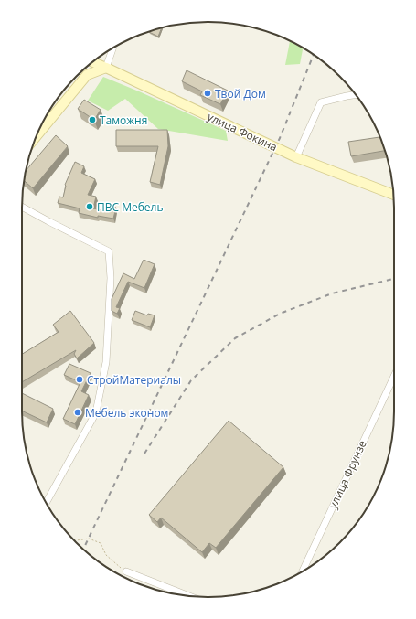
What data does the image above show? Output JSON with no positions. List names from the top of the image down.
{
  "streets": {
    "main road": ["улица Фокина"],
    "street": ["улица Фрунзе"]
  },
  "places": [
    "Твой Дом",
    "Таможня",
    "ПВС Мебель",
    "СтройМатериалы",
    "Мебель эконом"
  ]
}
